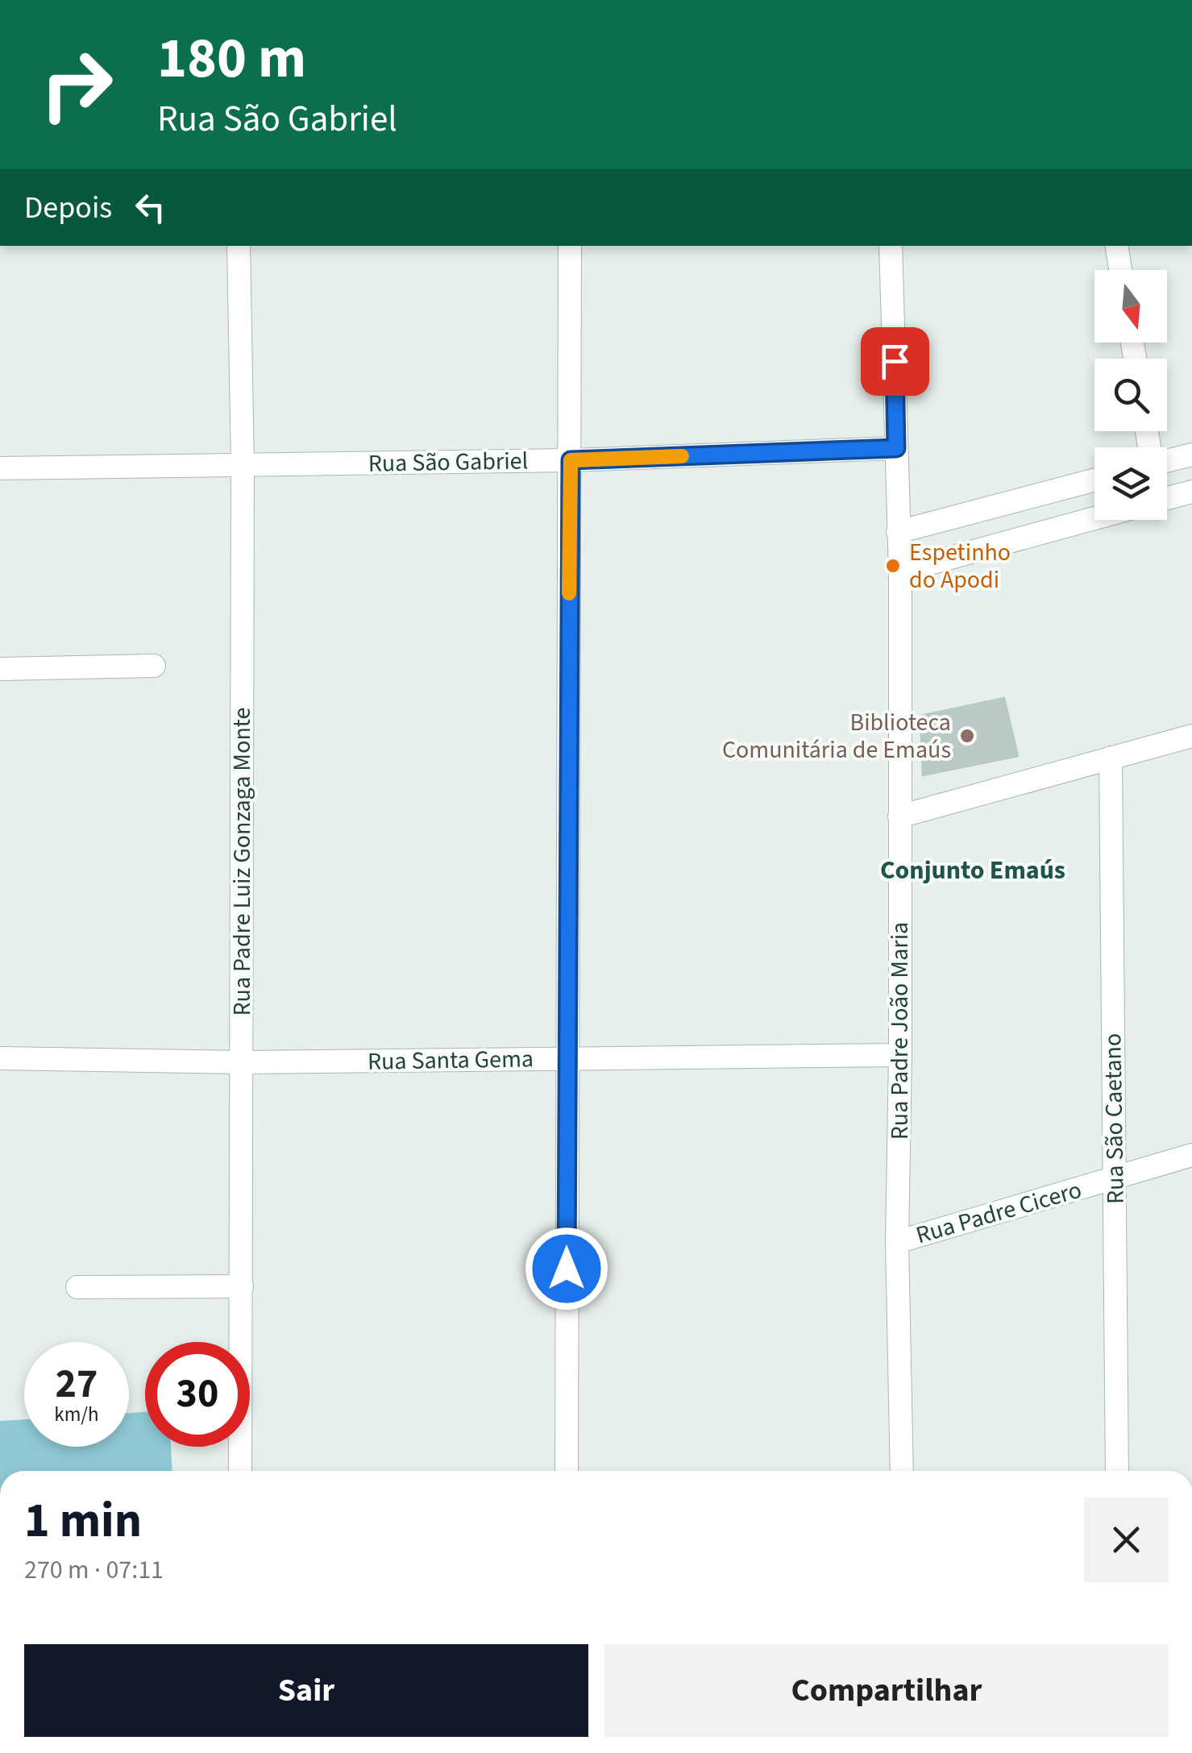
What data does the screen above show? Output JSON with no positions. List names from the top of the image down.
{
  "streets": {
    "street": [
      "Rua São Gabriel",
      "Rua Padre Luiz Gonzaga Monte",
      "Rua Padre João Maria",
      "Rua Santa Gema",
      "Rua São Caetano",
      "Rua Padre Cicero"
    ]
  },
  "crossings": [
    ["Rua São Gabriel", "Rua Padre Luiz Gonzaga Monte"],
    ["Rua São Gabriel", "Rua Padre João Maria"],
    ["Rua Padre Luiz Gonzaga Monte", "Rua Santa Gema"],
    ["Rua Padre João Maria", "Rua Santa Gema"],
    ["Rua Padre João Maria", "Rua Padre Cicero"],
    ["Rua São Caetano", "Rua Padre Cicero"]
  ],
  "districts": ["Conjunto Emaús"],
  "places": ["Espetinho do Apodi", "Biblioteca Comunitária de Emaús"],
  "north": "bottom",
  "page": {
    "turn": ["180 m", "Rua São Gabriel"],
    "then": "Depois",
    "speed": "27 km/h",
    "limit": "30",
    "heading": ["1 min", "270 m · 07:11"],
    "buttons": ["Sair", "Compartilhar"]
  }
}
